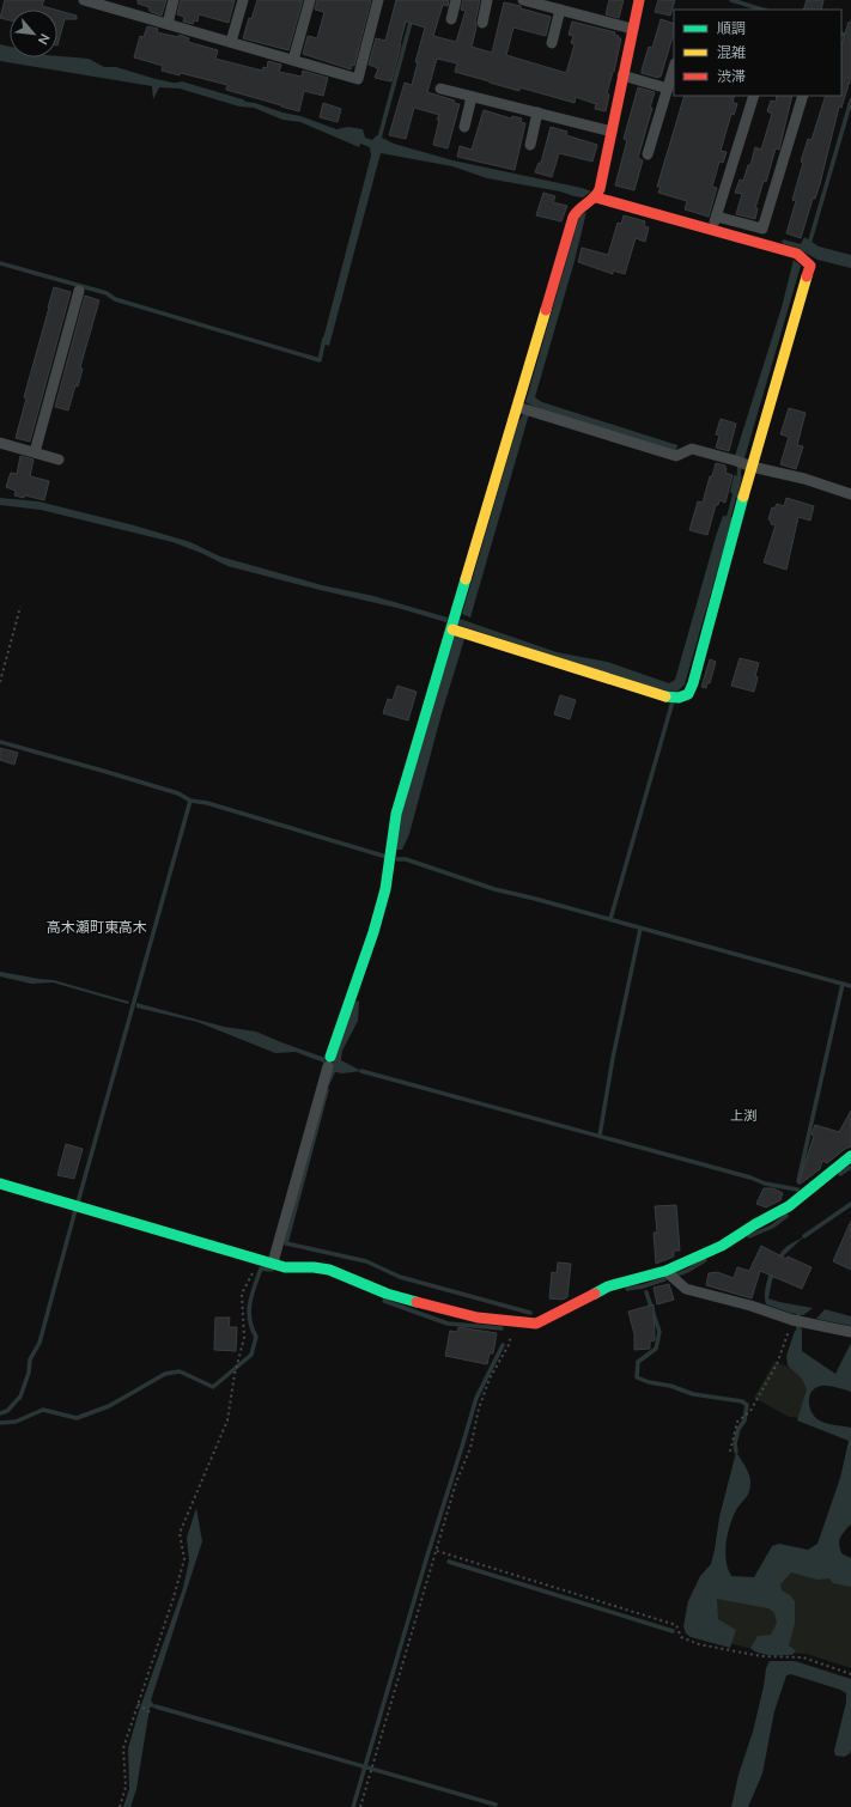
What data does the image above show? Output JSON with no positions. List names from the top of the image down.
{
  "districts": ["高木瀬町東高木", "上渕"],
  "legend": ["順調", "混雑", "渋滞"],
  "north": "bottom right"
}
